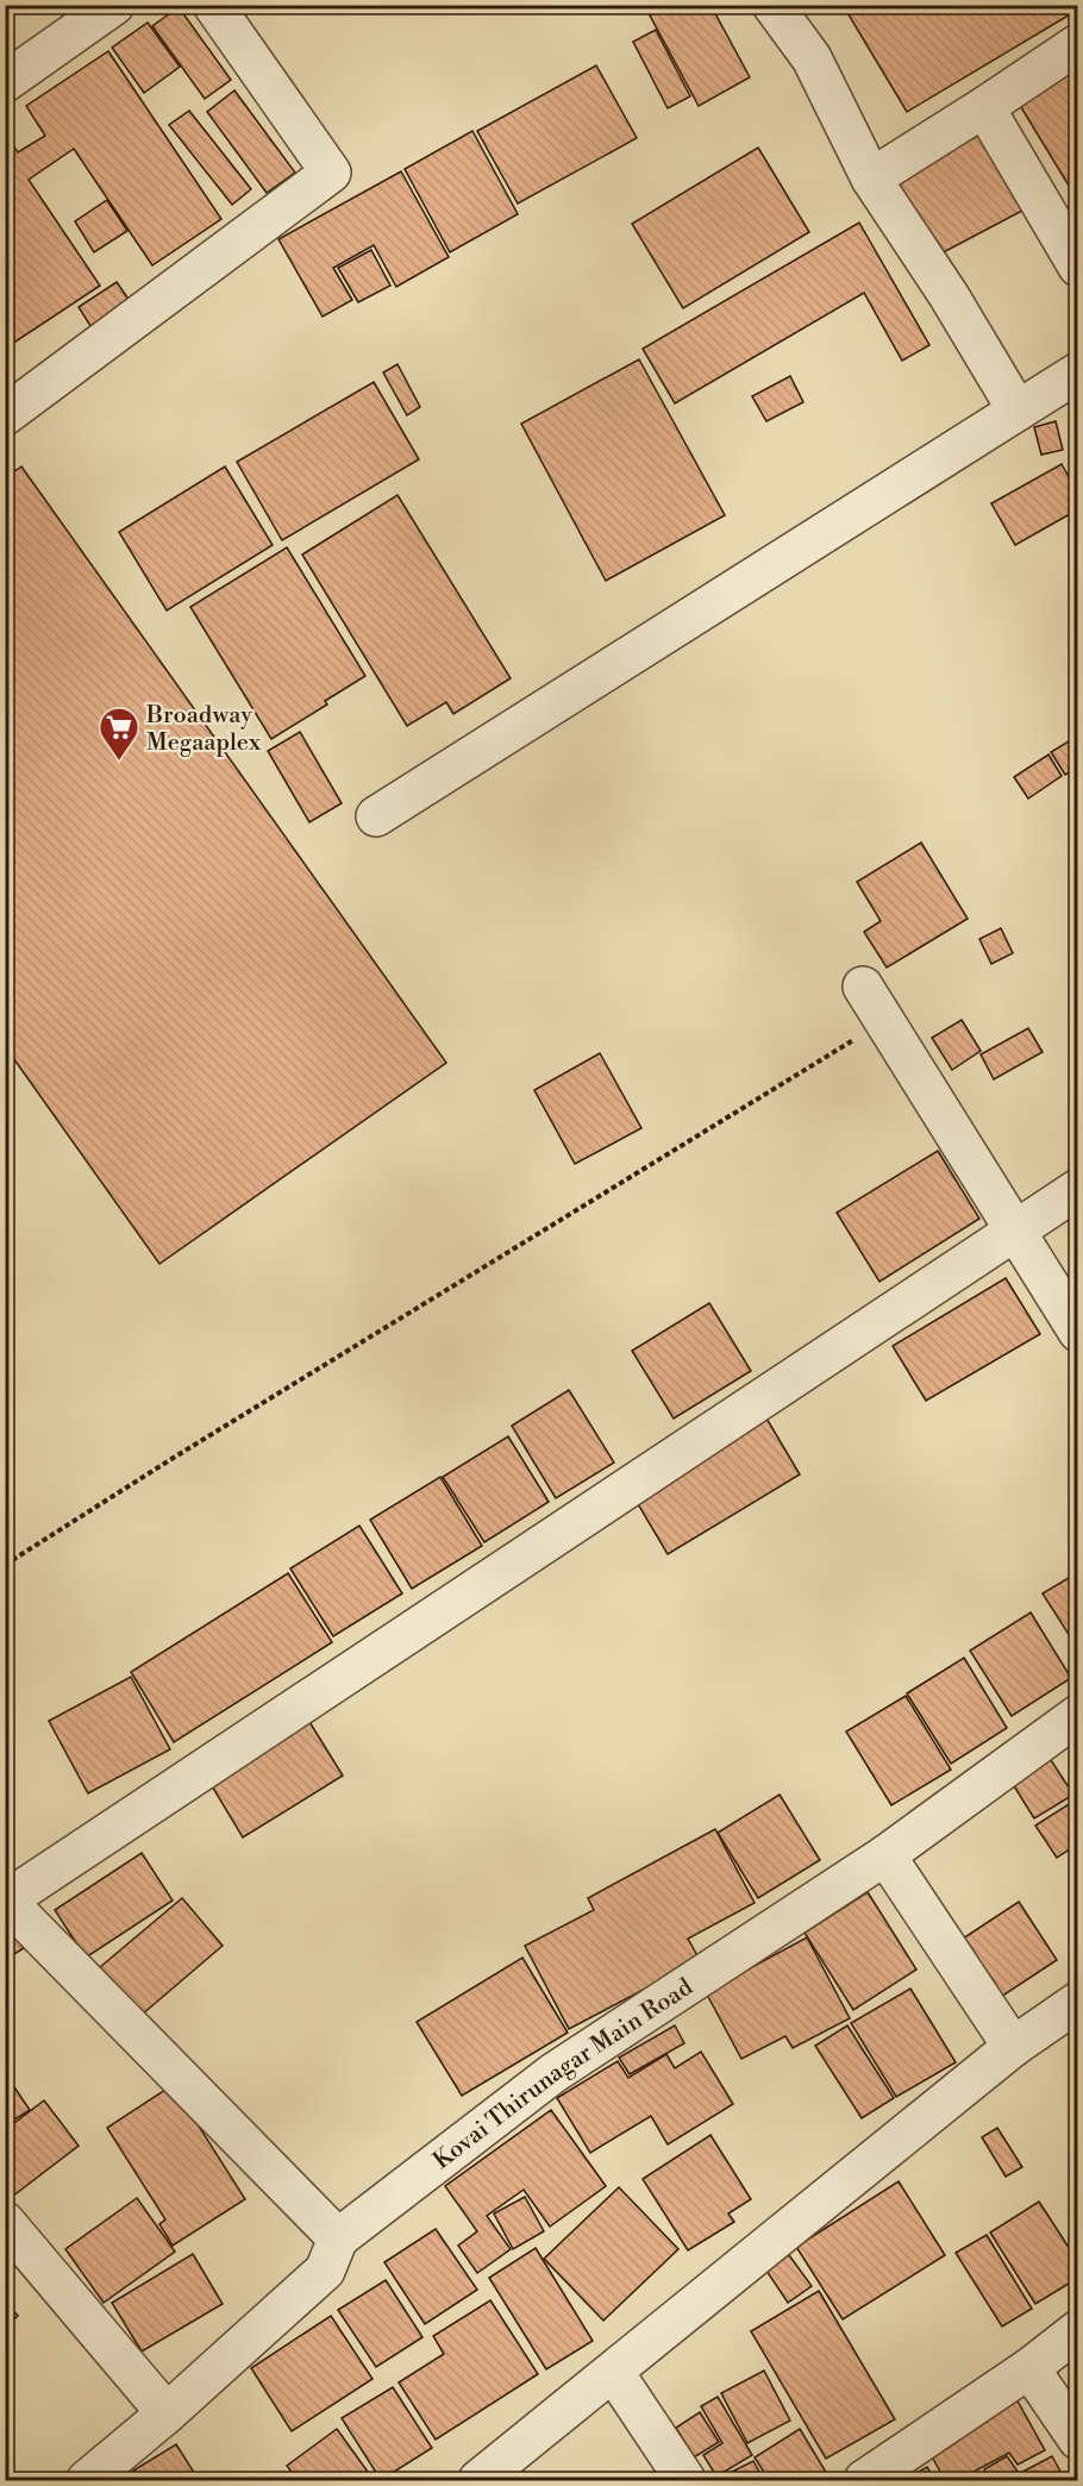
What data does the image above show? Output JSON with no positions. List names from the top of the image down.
{
  "streets": {
    "street": ["Kovai Thirunagar Main Road"]
  },
  "places": {
    "supermarket": ["Broadway Megaaplex"]
  }
}
